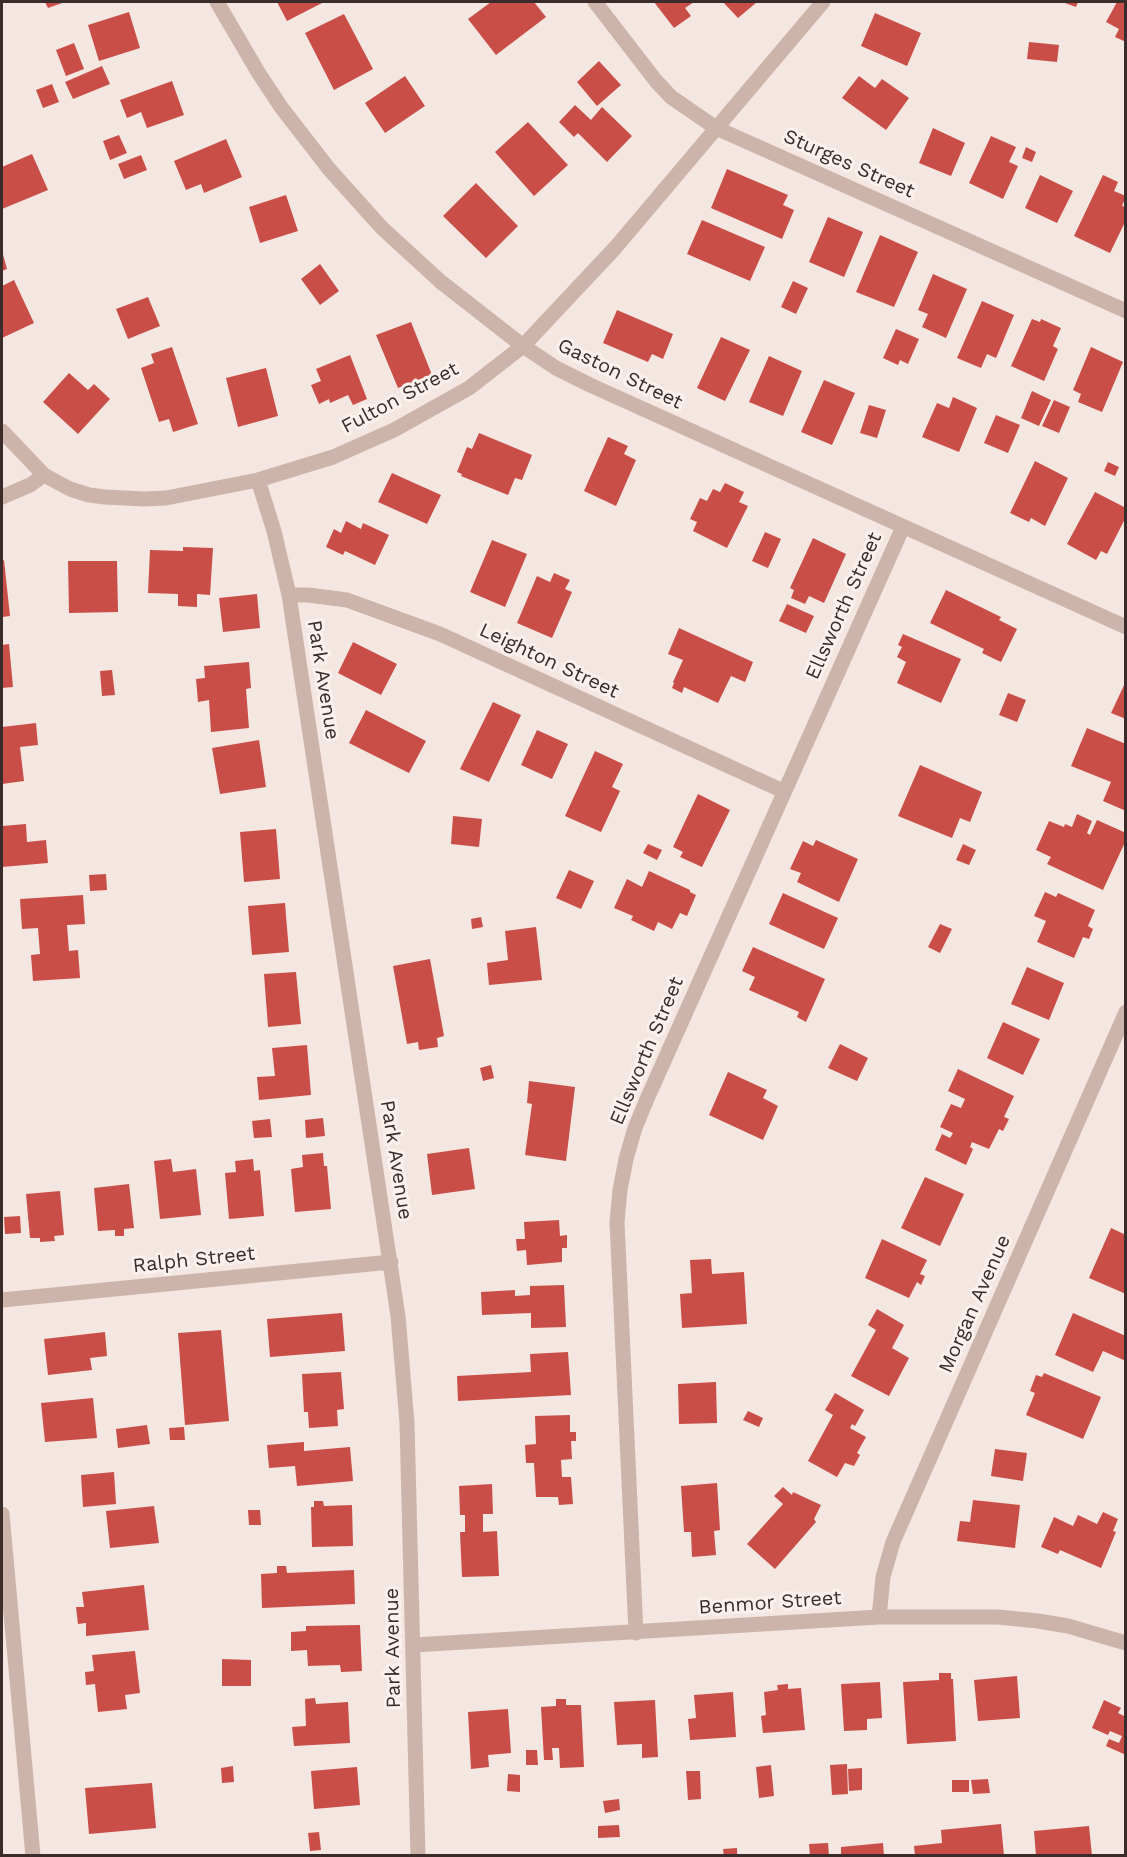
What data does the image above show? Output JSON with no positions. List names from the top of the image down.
{
  "streets": {
    "street": [
      "Sturges Street",
      "Gaston Street",
      "Fulton Street",
      "Ellsworth Street",
      "Leighton Street",
      "Park Avenue",
      "Ralph Street",
      "Morgan Avenue",
      "Benmor Street"
    ]
  },
  "crossings": [
    ["Sturges Street", "Fulton Street"],
    ["Gaston Street", "Fulton Street"],
    ["Gaston Street", "Ellsworth Street"],
    ["Fulton Street", "Park Avenue"],
    ["Ellsworth Street", "Leighton Street"],
    ["Ellsworth Street", "Benmor Street"],
    ["Leighton Street", "Park Avenue"],
    ["Park Avenue", "Ralph Street"],
    ["Park Avenue", "Benmor Street"],
    ["Morgan Avenue", "Benmor Street"]
  ]
}
